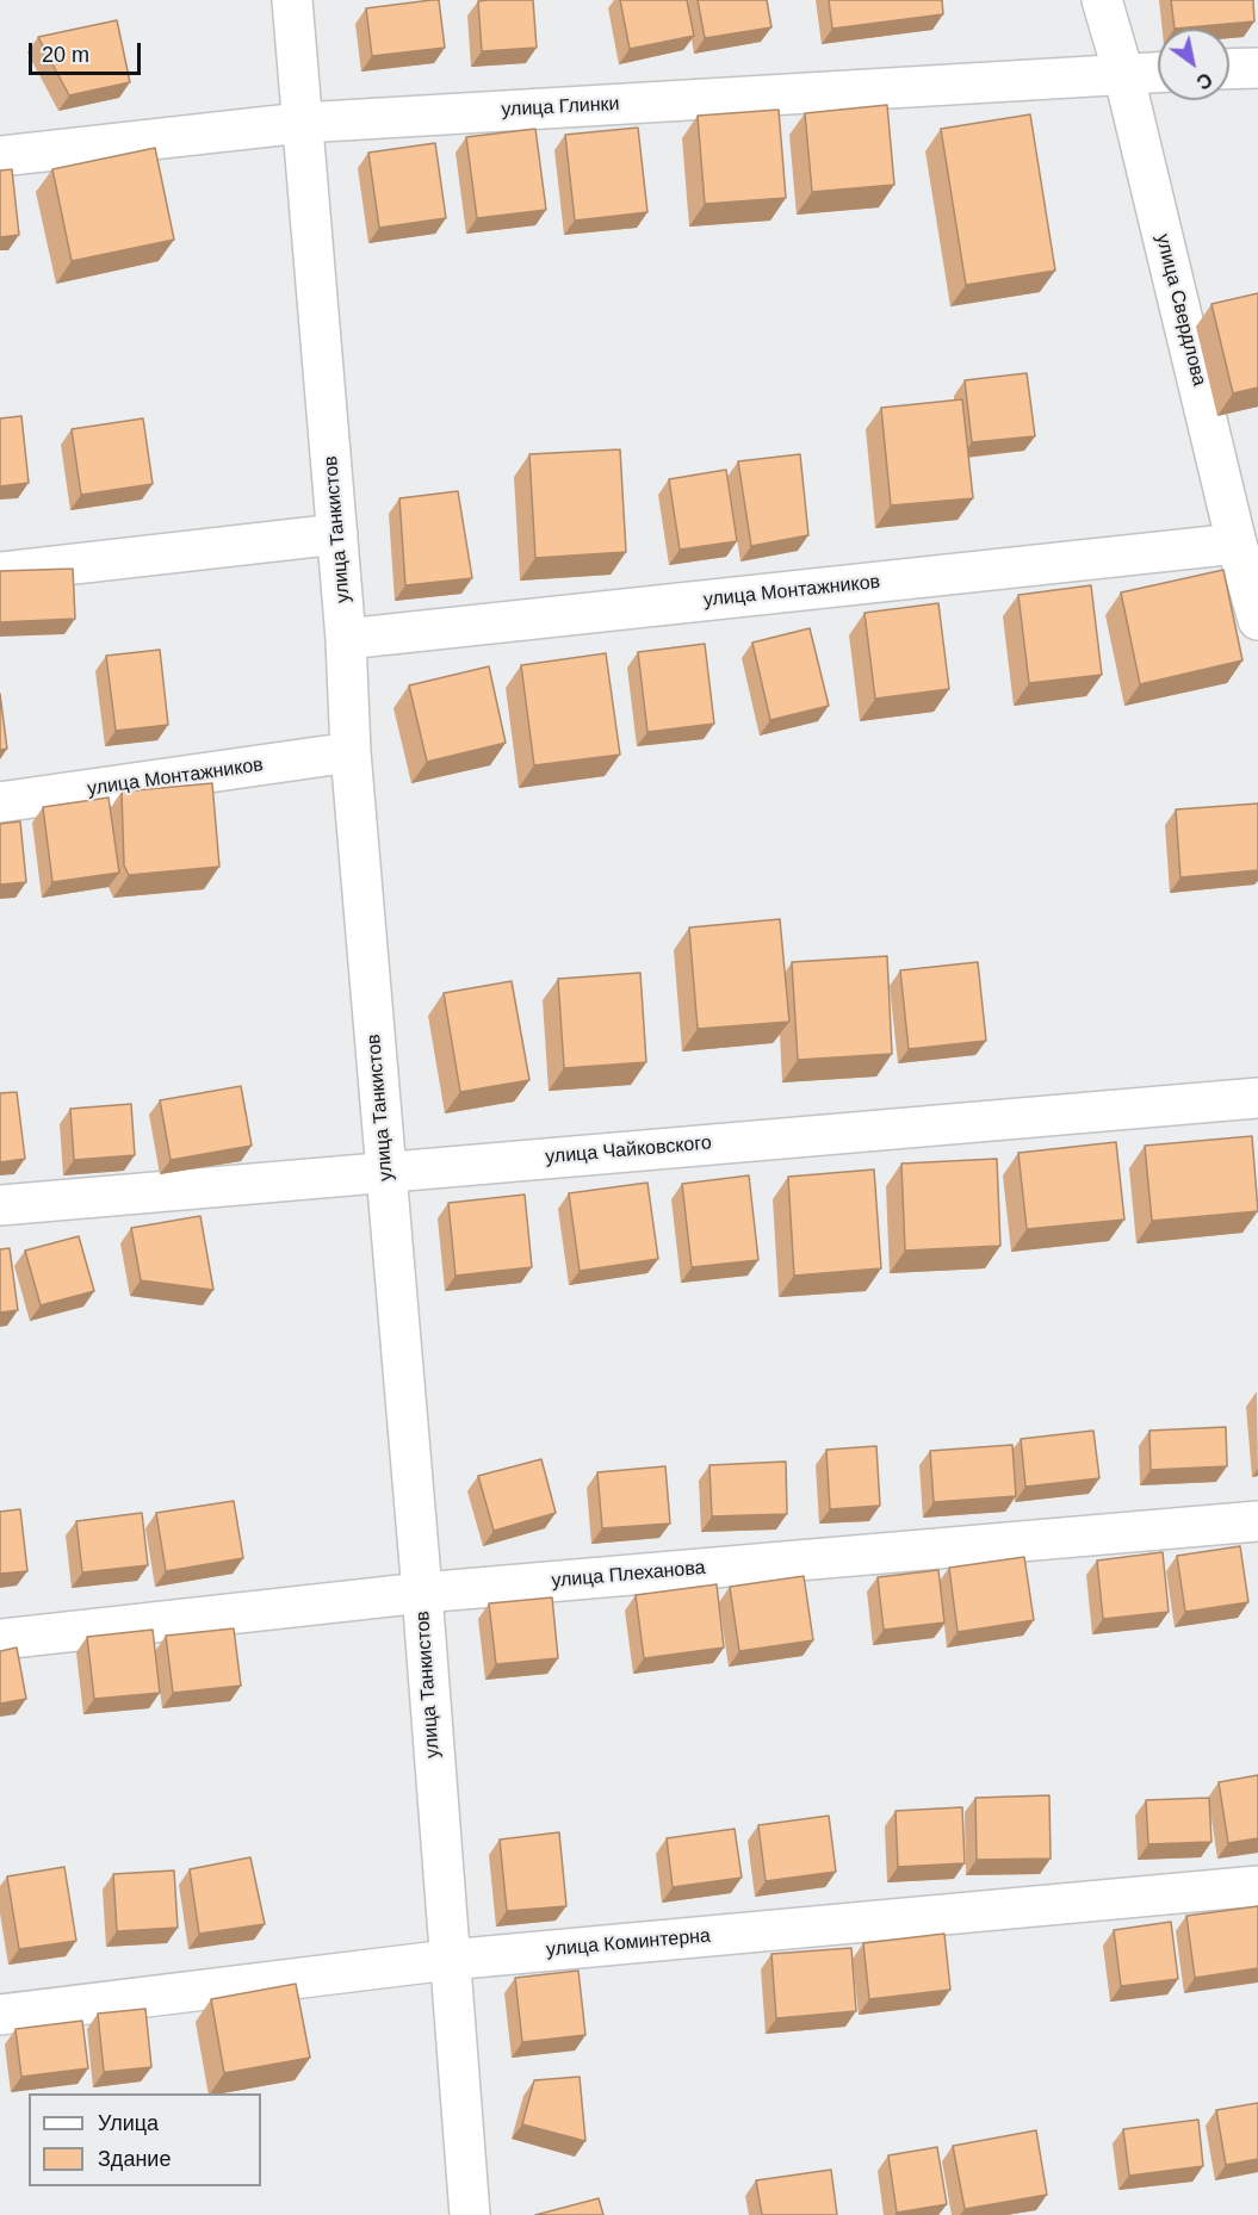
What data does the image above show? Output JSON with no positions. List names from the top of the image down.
{
  "streets": {
    "street": [
      "улица Глинки",
      "улица Свердлова",
      "улица Танкистов",
      "улица Монтажников",
      "улица Чайковского",
      "улица Плеханова",
      "улица Коминтерна"
    ]
  },
  "crossings": [
    ["улица Глинки", "улица Свердлова"],
    ["улица Глинки", "улица Танкистов"],
    ["улица Свердлова", "улица Монтажников"],
    ["улица Танкистов", "улица Монтажников"],
    ["улица Танкистов", "улица Чайковского"],
    ["улица Танкистов", "улица Плеханова"],
    ["улица Танкистов", "улица Коминтерна"]
  ],
  "legend": ["Улица", "Здание"],
  "scale_bar": "20 m",
  "north": "bottom right"
}
